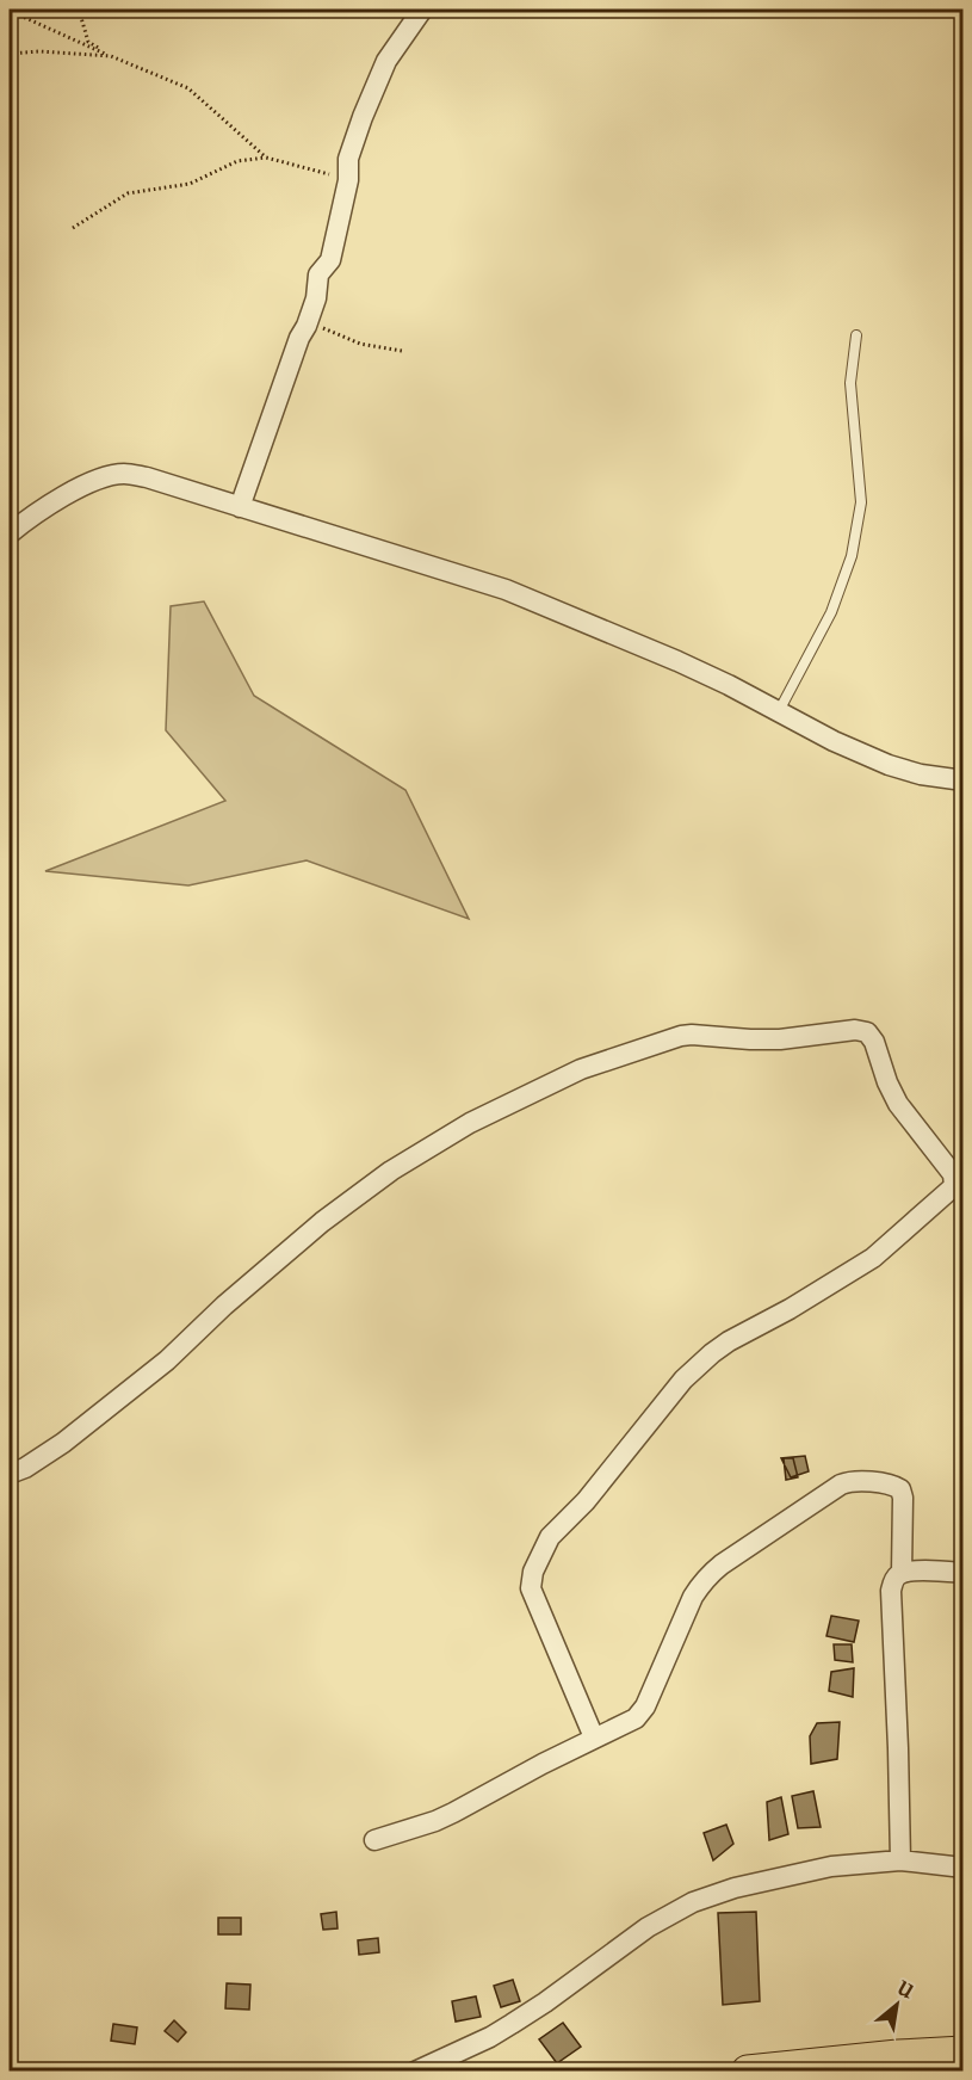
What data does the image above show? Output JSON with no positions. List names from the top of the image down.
{
  "north": "top right"
}
